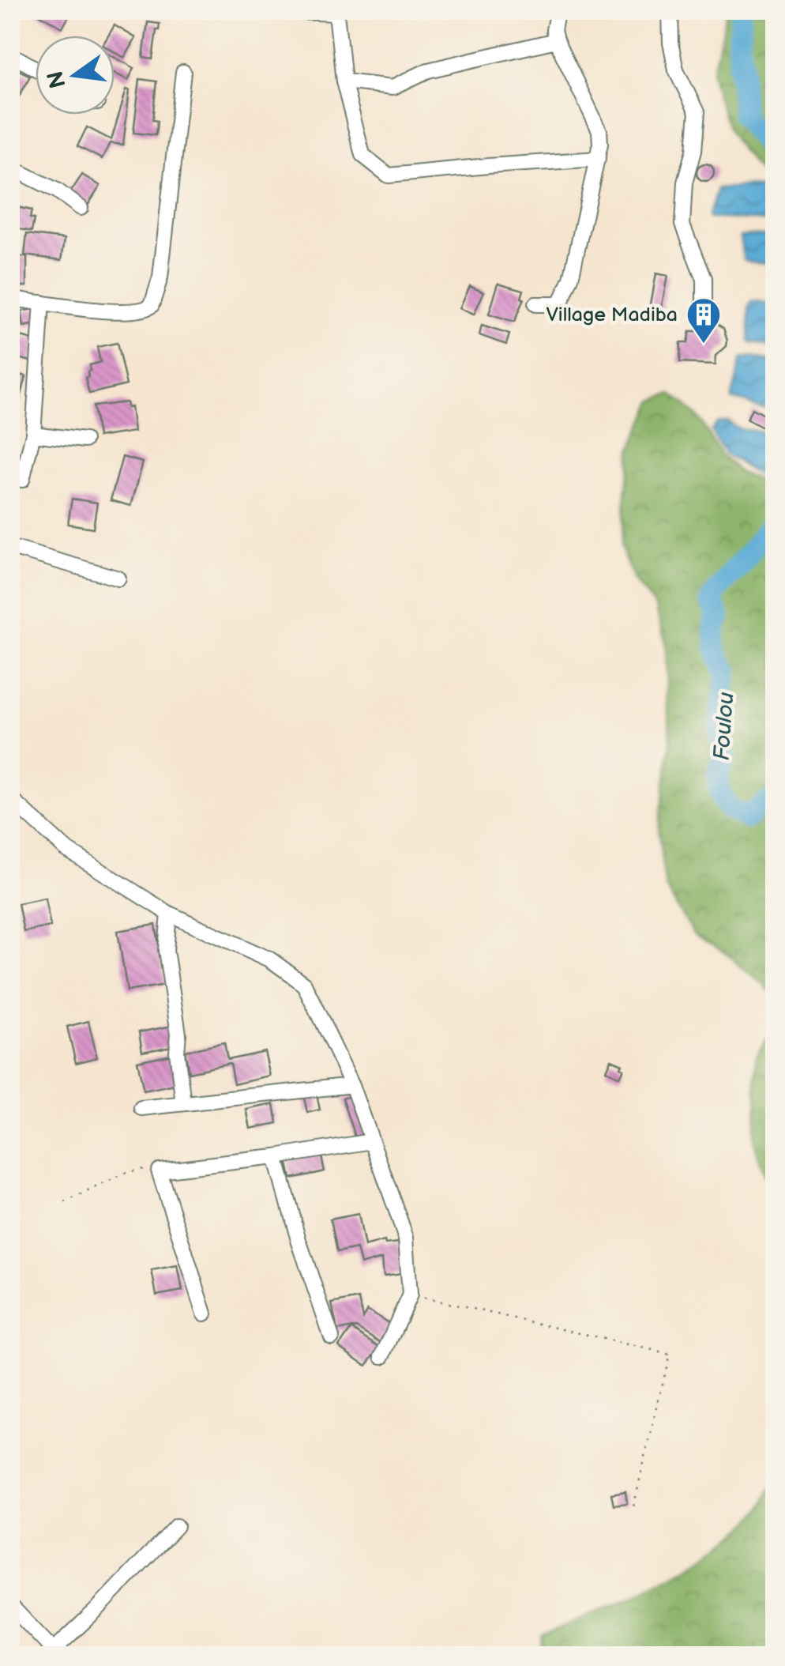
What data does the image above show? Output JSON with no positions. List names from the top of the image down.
{
  "water": ["Foulou"],
  "places": {
    "building": ["Village Madiba"]
  },
  "north": "left"
}
